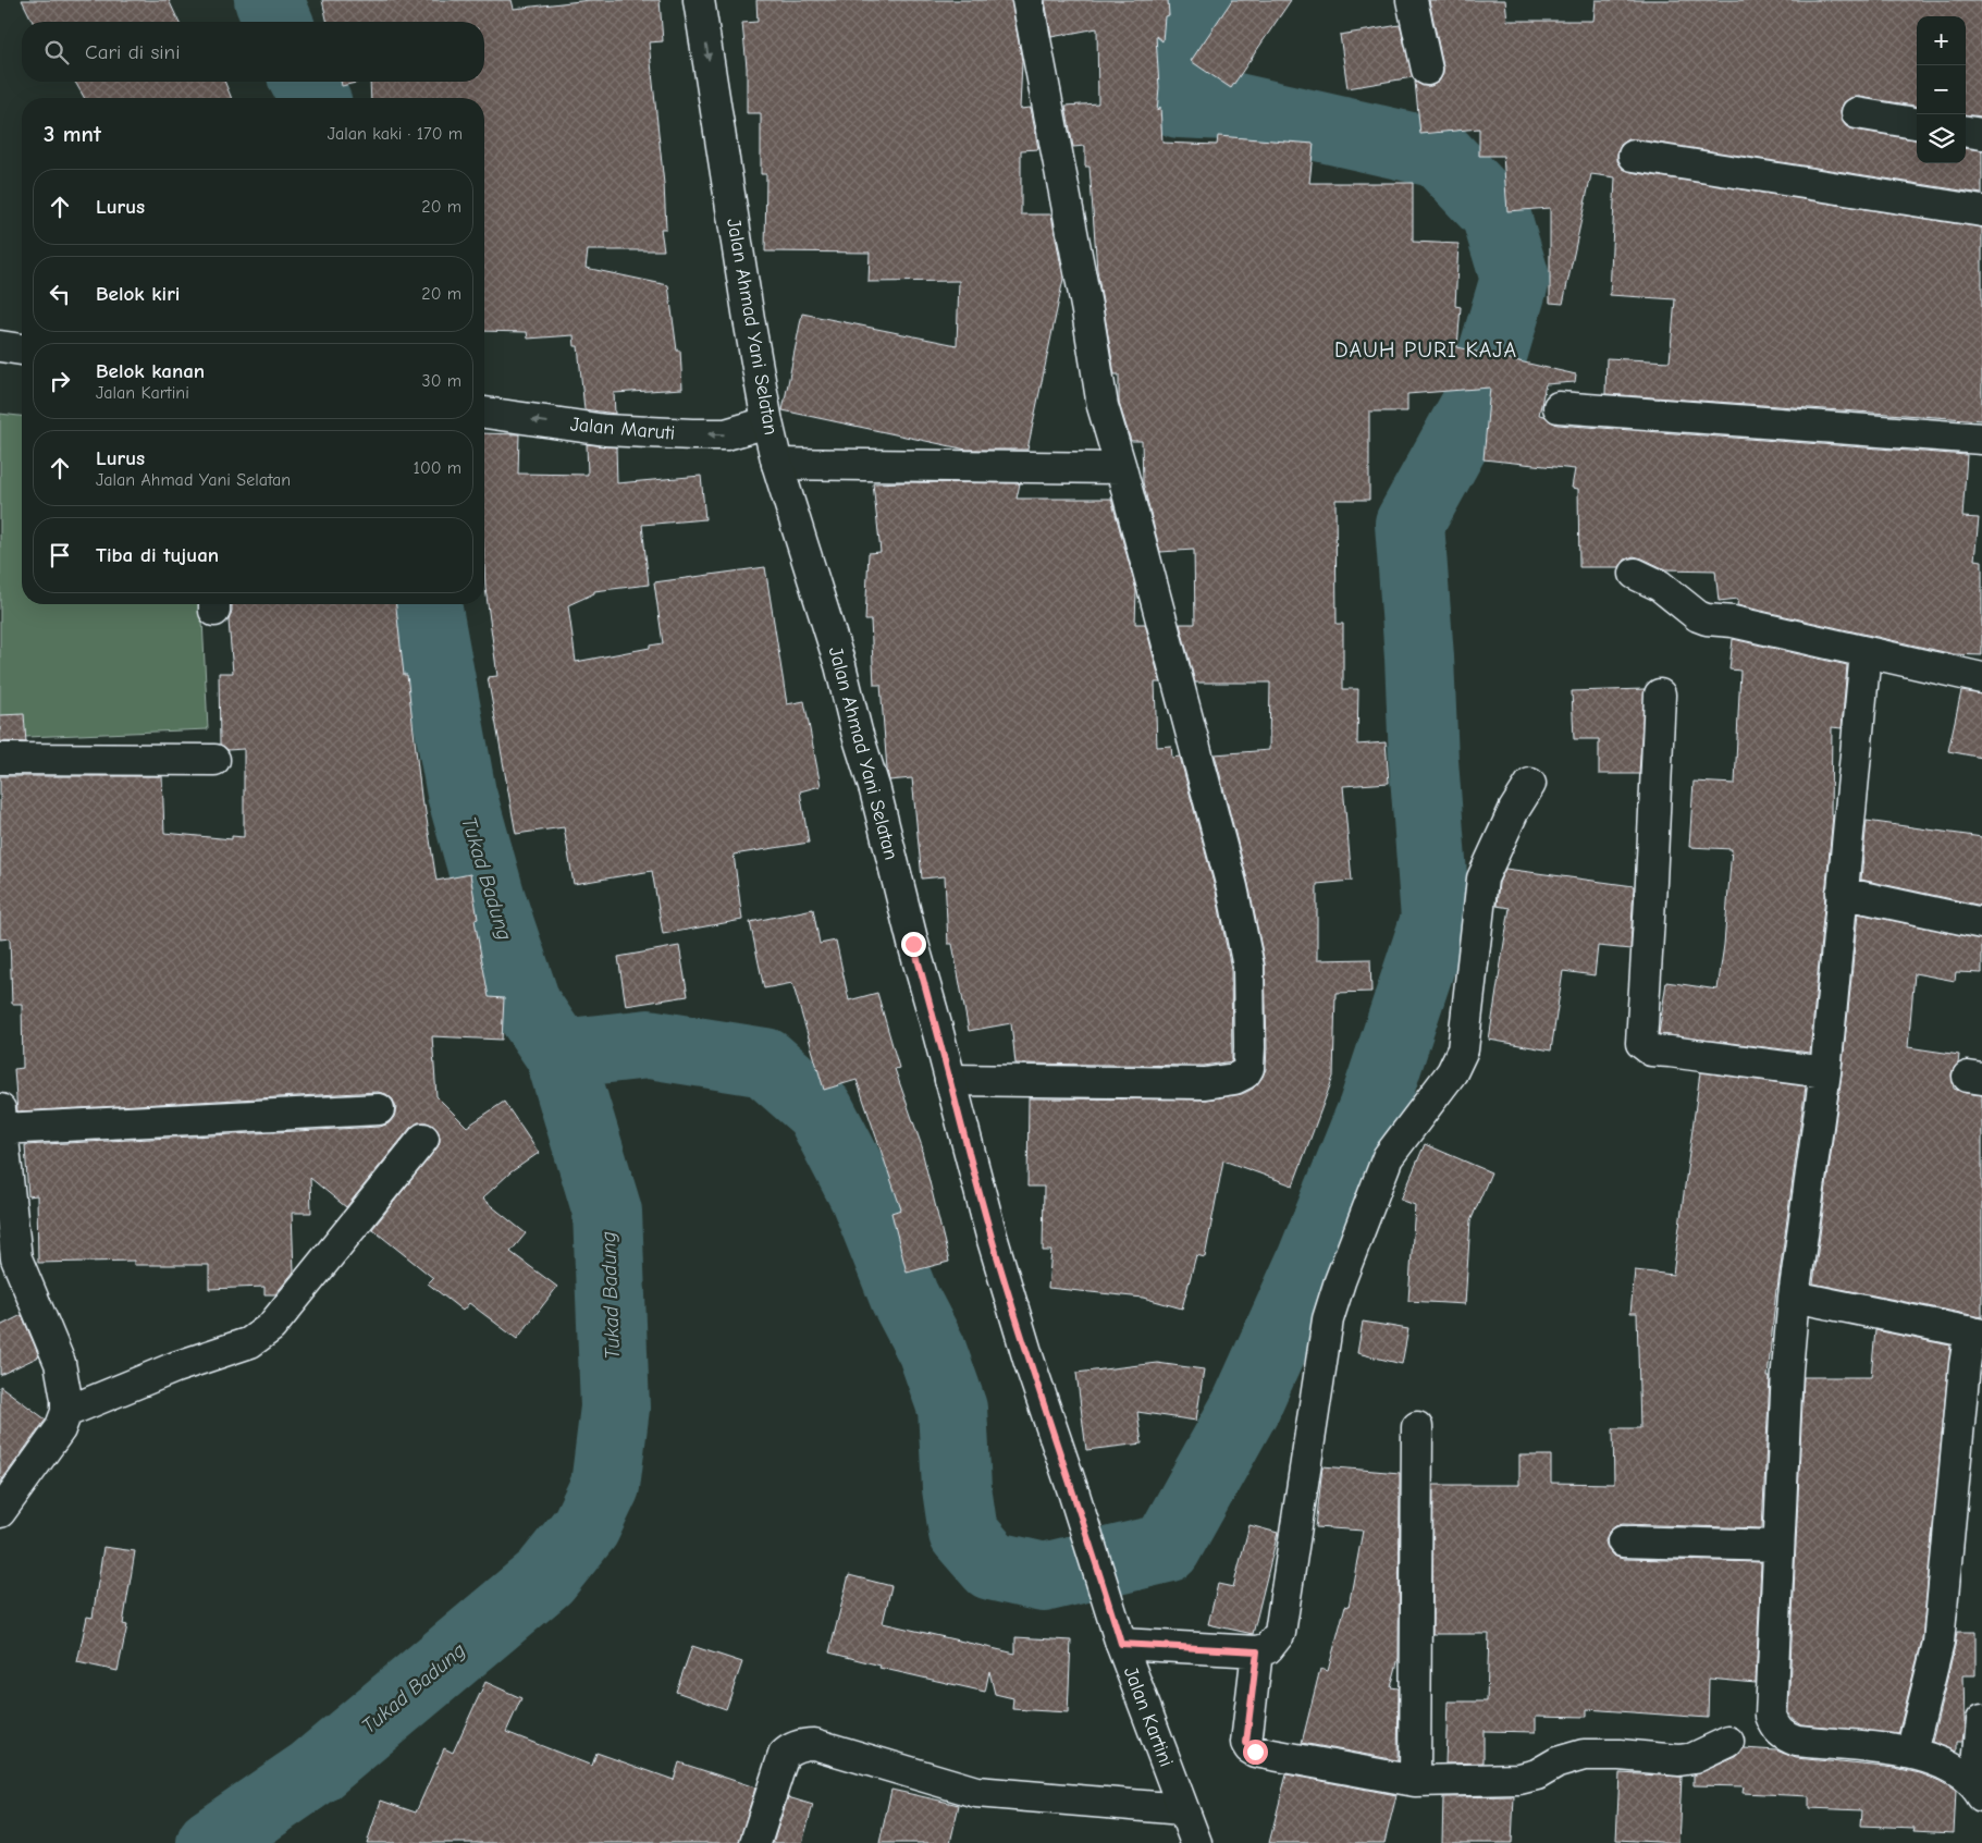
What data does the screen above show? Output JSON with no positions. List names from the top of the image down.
{
  "streets": {
    "street": ["Jalan Ahmad Yani Selatan", "Jalan Maruti", "Jalan Kartini"]
  },
  "crossings": [
    ["Jalan Ahmad Yani Selatan", "Jalan Maruti"],
    ["Jalan Ahmad Yani Selatan", "Jalan Kartini"]
  ],
  "one_way": ["Jalan Maruti"],
  "districts": ["DAUH PURI KAJA"],
  "water": ["Tukad Badung"],
  "page": {
    "map_buttons": ["+", "−"],
    "search": "Cari di sini",
    "heading": ["3 mnt", "Jalan kaki · 170 m"],
    "list": [
      ["Lurus", "20 m"],
      ["Belok kiri", "20 m"],
      ["Belok kanan", "Jalan Kartini", "30 m"],
      ["Lurus", "Jalan Ahmad Yani Selatan", "100 m"],
      "Tiba di tujuan"
    ]
  }
}
